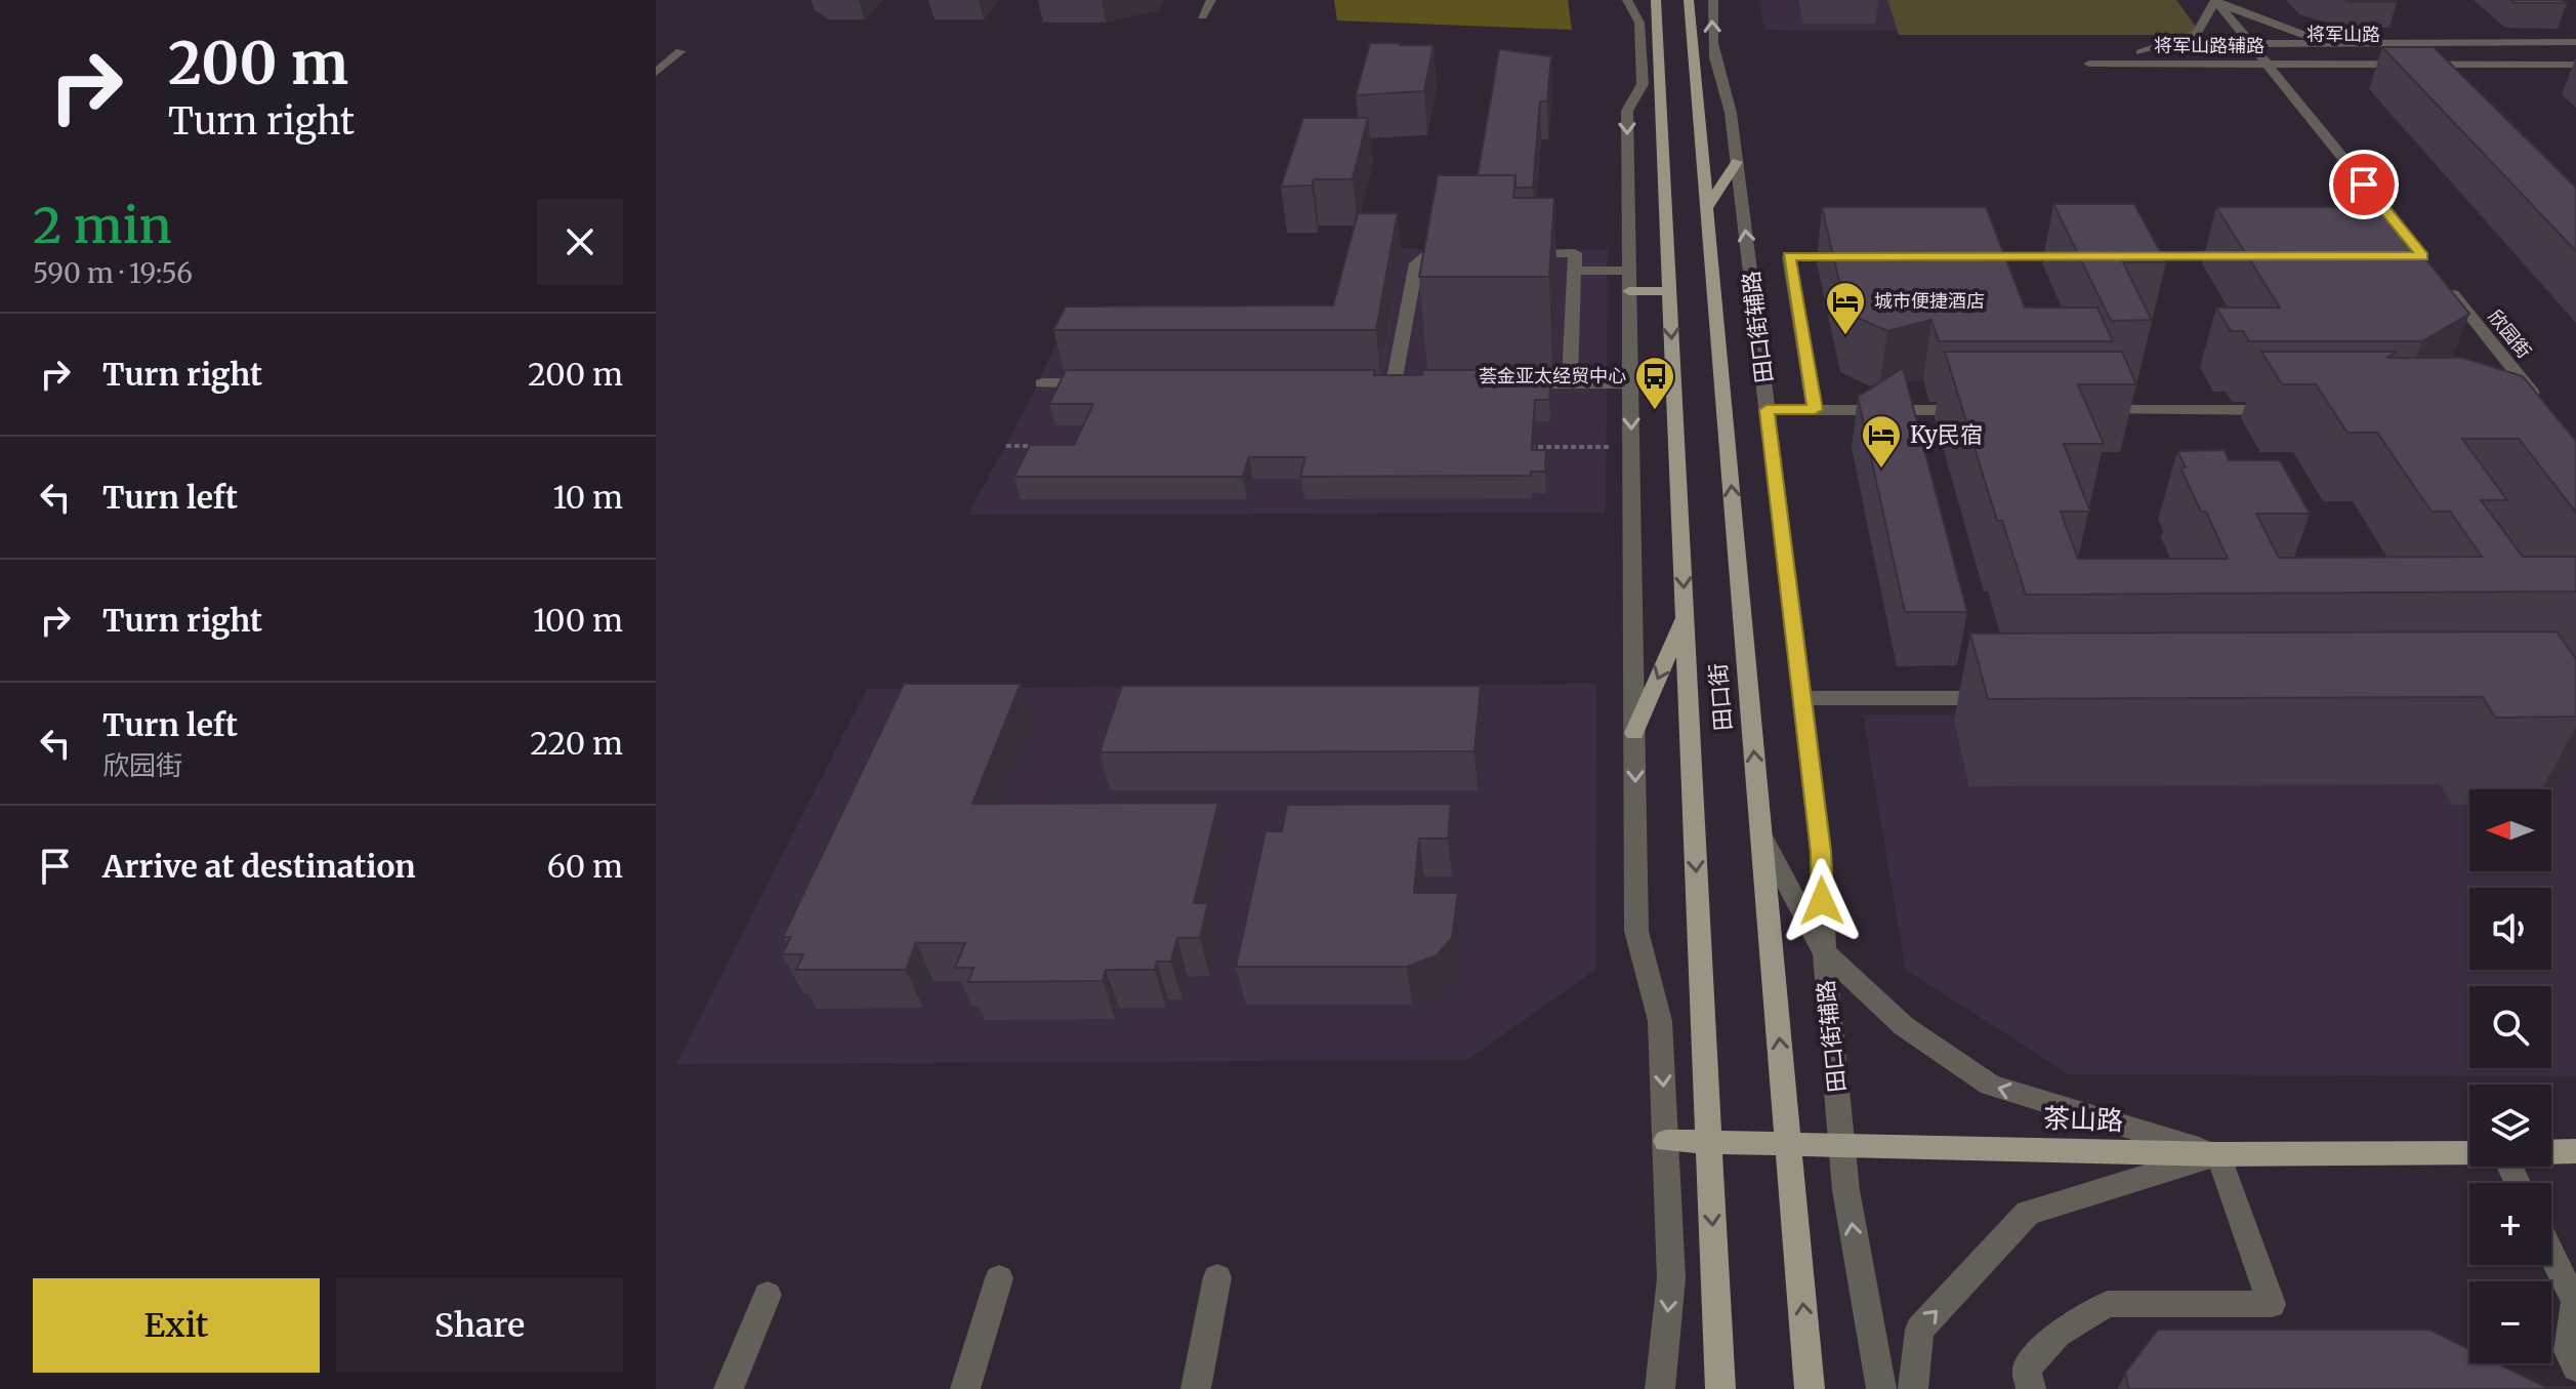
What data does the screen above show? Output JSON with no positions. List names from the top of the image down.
{
  "streets": {
    "main road": ["田口街", "茶山路"],
    "street": [
      "将军山路",
      "将军山路辅路",
      "田口街辅路",
      "欣园街"
    ]
  },
  "crossings": [
    ["将军山路", "将军山路辅路"],
    ["田口街辅路", "茶山路"],
    ["田口街", "茶山路"]
  ],
  "places": {
    "hotel": ["城市便捷酒店", "Ky民宿"],
    "bus stop": ["荟金亚太经贸中心"]
  },
  "north": "left",
  "page": {
    "turn": ["200 m", "Turn right"],
    "heading": ["2 min", "590 m · 19:56"],
    "list": [
      {
        "name": "Turn right",
        "value": "200 m"
      },
      {
        "name": "Turn left",
        "value": "10 m"
      },
      {
        "name": "Turn right",
        "value": "100 m"
      },
      {
        "name": "Turn left",
        "note": "欣园街",
        "value": "220 m"
      },
      {
        "name": "Arrive at destination",
        "value": "60 m"
      }
    ],
    "map_buttons": ["+", "−"],
    "buttons": ["Exit", "Share"]
  }
}
